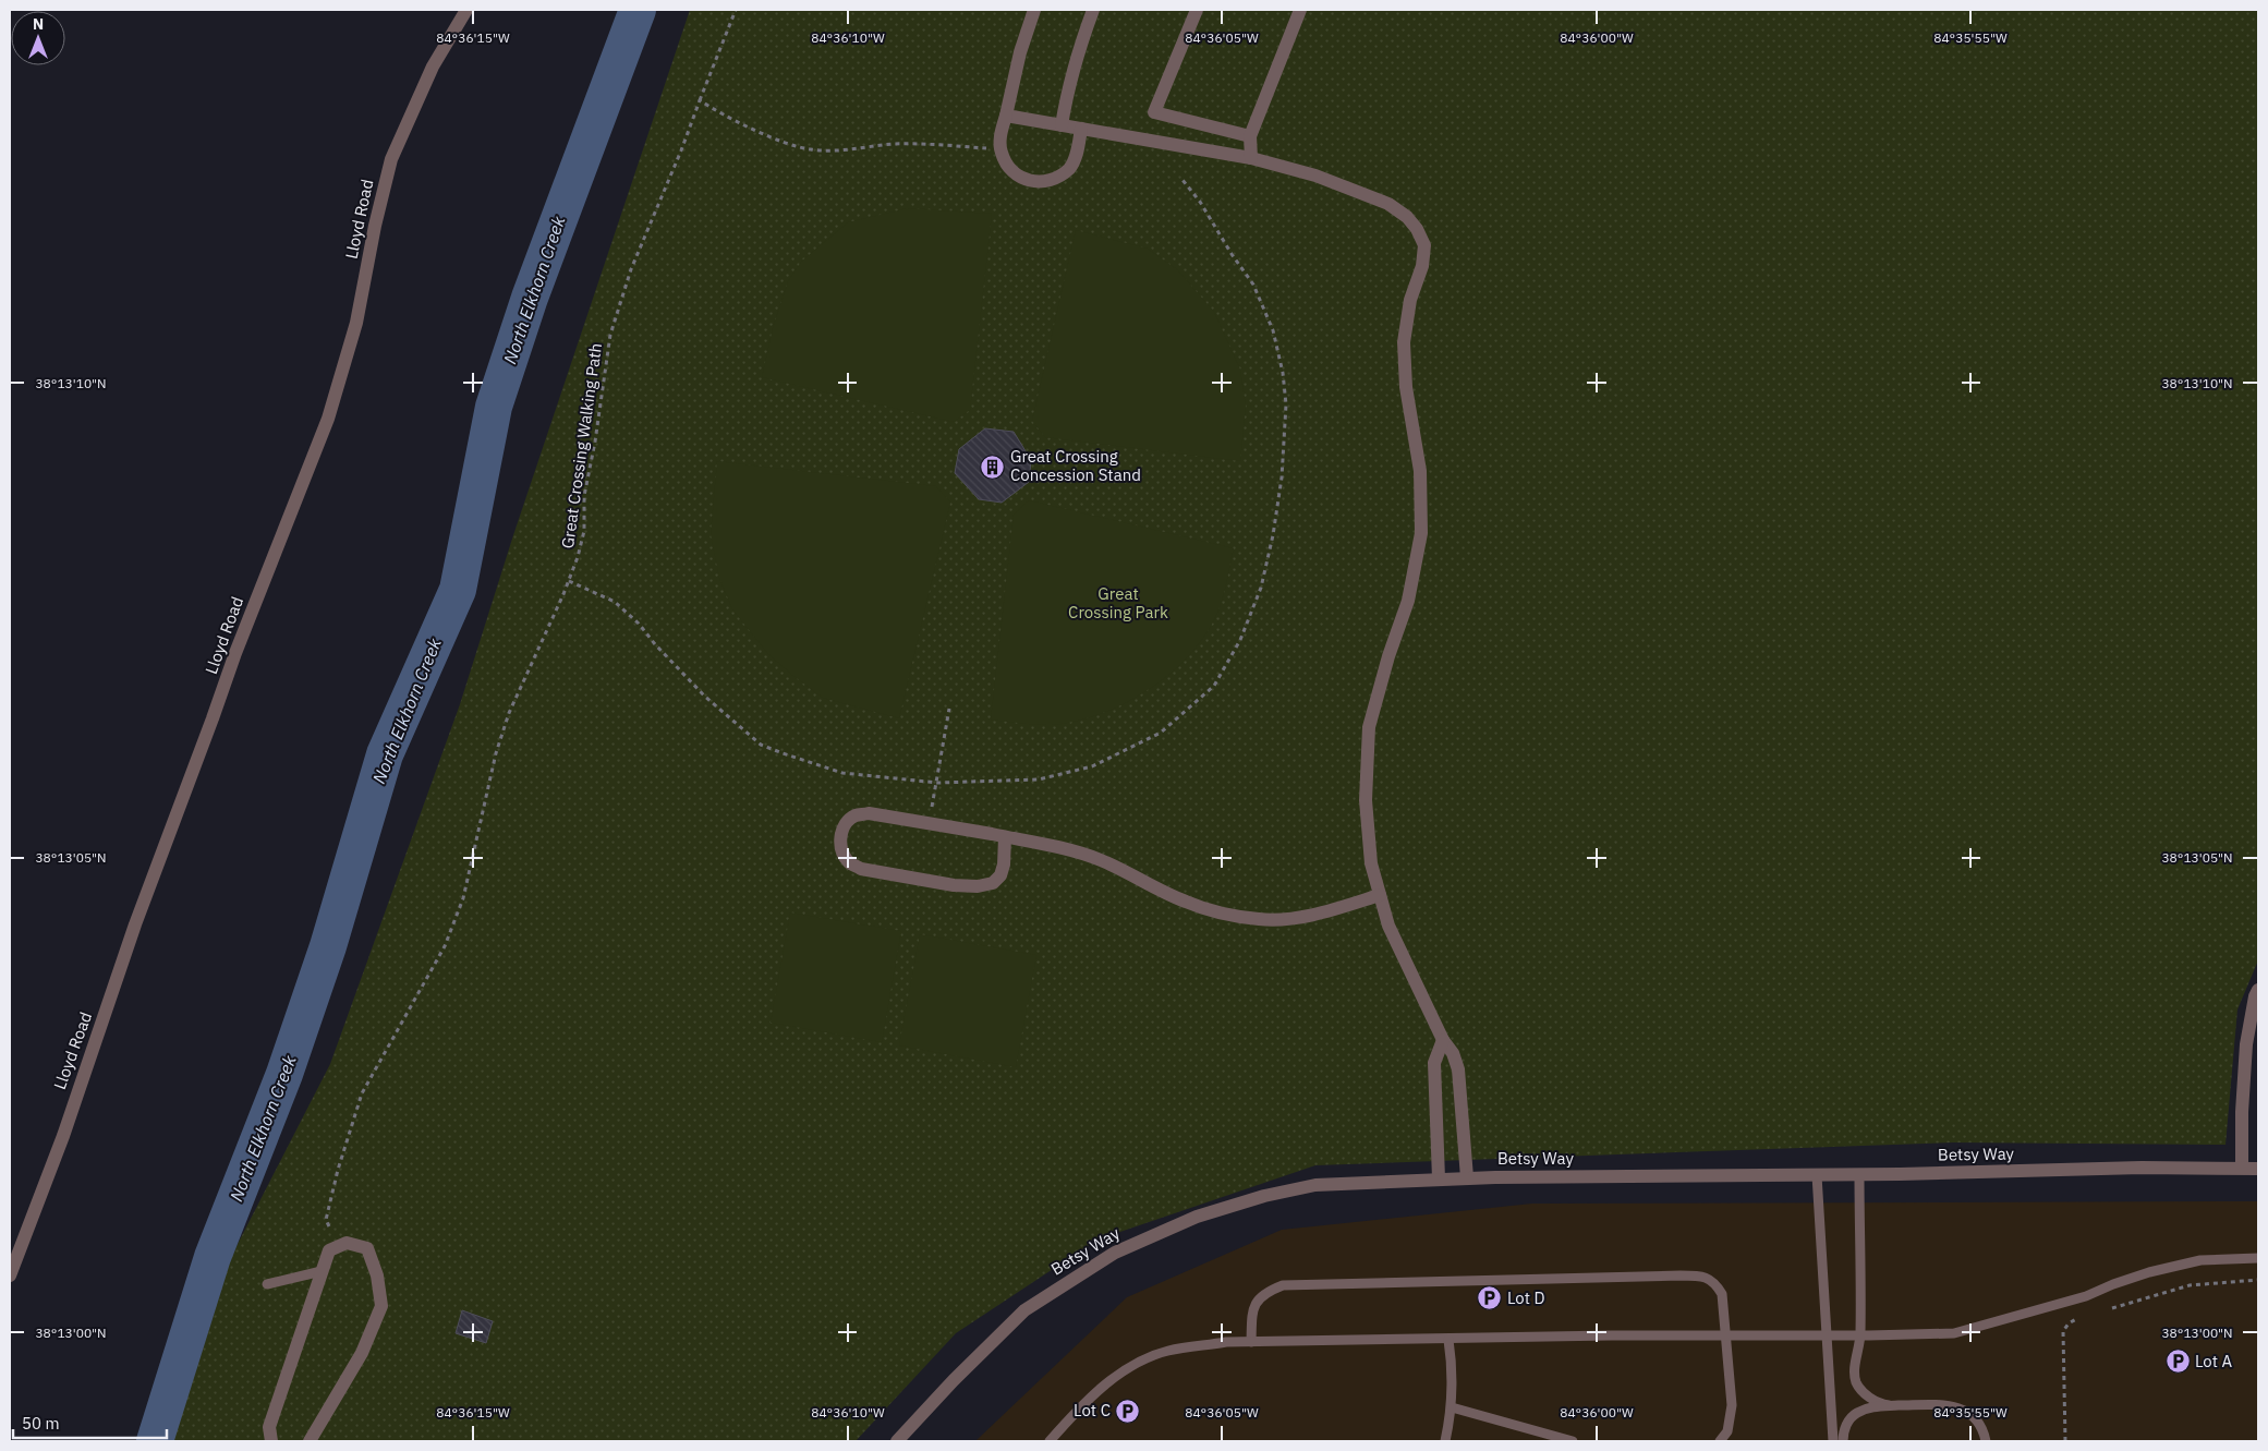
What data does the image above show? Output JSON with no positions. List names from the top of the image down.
{
  "streets": {
    "street": ["Lloyd Road", "Betsy Way"],
    "path": ["Great Crossing Walking Path"]
  },
  "water": ["North Elkhorn Creek"],
  "parks": ["Great Crossing Park"],
  "places": {
    "building": ["Great Crossing Concession Stand"],
    "parking": ["Lot D", "Lot A", "Lot C"]
  },
  "scale_bar": "50 m",
  "north": "top",
  "coordinates": [
    "84°36'15\"W",
    "84°36'10\"W",
    "84°36'05\"W",
    "84°36'00\"W",
    "84°35'55\"W",
    "38°13'10\"N",
    "38°13'05\"N",
    "38°13'00\"N"
  ]
}
